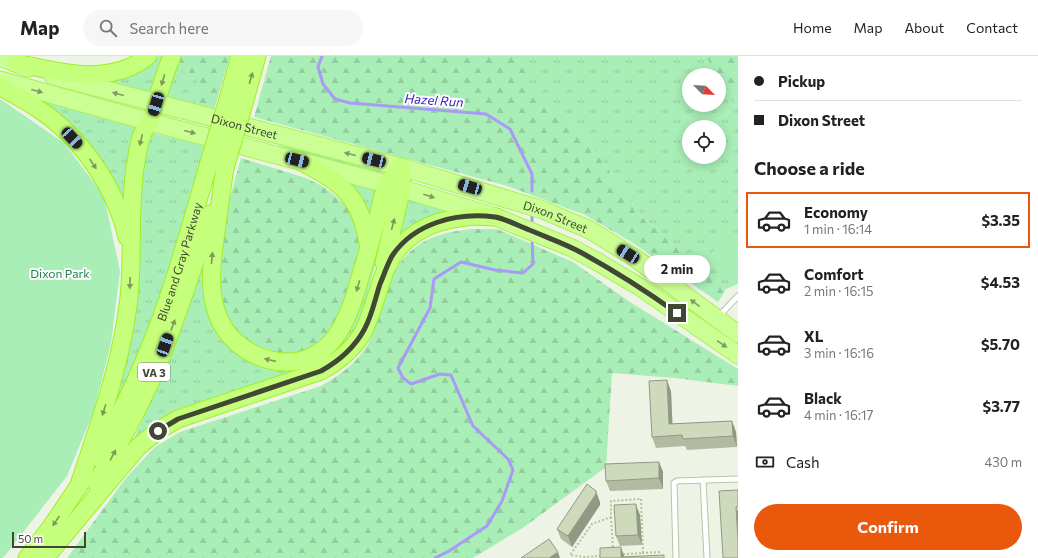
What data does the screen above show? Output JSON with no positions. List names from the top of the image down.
{
  "streets": {
    "highway": ["Blue and Gray Parkway", "VA 3"],
    "main road": ["Dixon Street"]
  },
  "water": ["Hazel Run"],
  "parks": ["Dixon Park"],
  "scale_bar": "50 m",
  "north": "bottom right",
  "page": {
    "header": "Map",
    "search": "Search here",
    "nav": [
      "Home",
      "Map",
      "About",
      "Contact"
    ],
    "banner": ["Pickup", "Dixon Street"],
    "heading": "Choose a ride",
    "list": [
      {
        "name": "Economy",
        "note": "1 min · 16:14",
        "value": "$3.35"
      },
      {
        "name": "Comfort",
        "note": "2 min · 16:15",
        "value": "$4.53"
      },
      {
        "name": "XL",
        "note": "3 min · 16:16",
        "value": "$5.70"
      },
      {
        "name": "Black",
        "note": "4 min · 16:17",
        "value": "$3.77"
      }
    ],
    "bubble": "2 min",
    "pay": ["Cash", "430 m"],
    "buttons": "Confirm",
    "scale": "50 m"
  }
}
